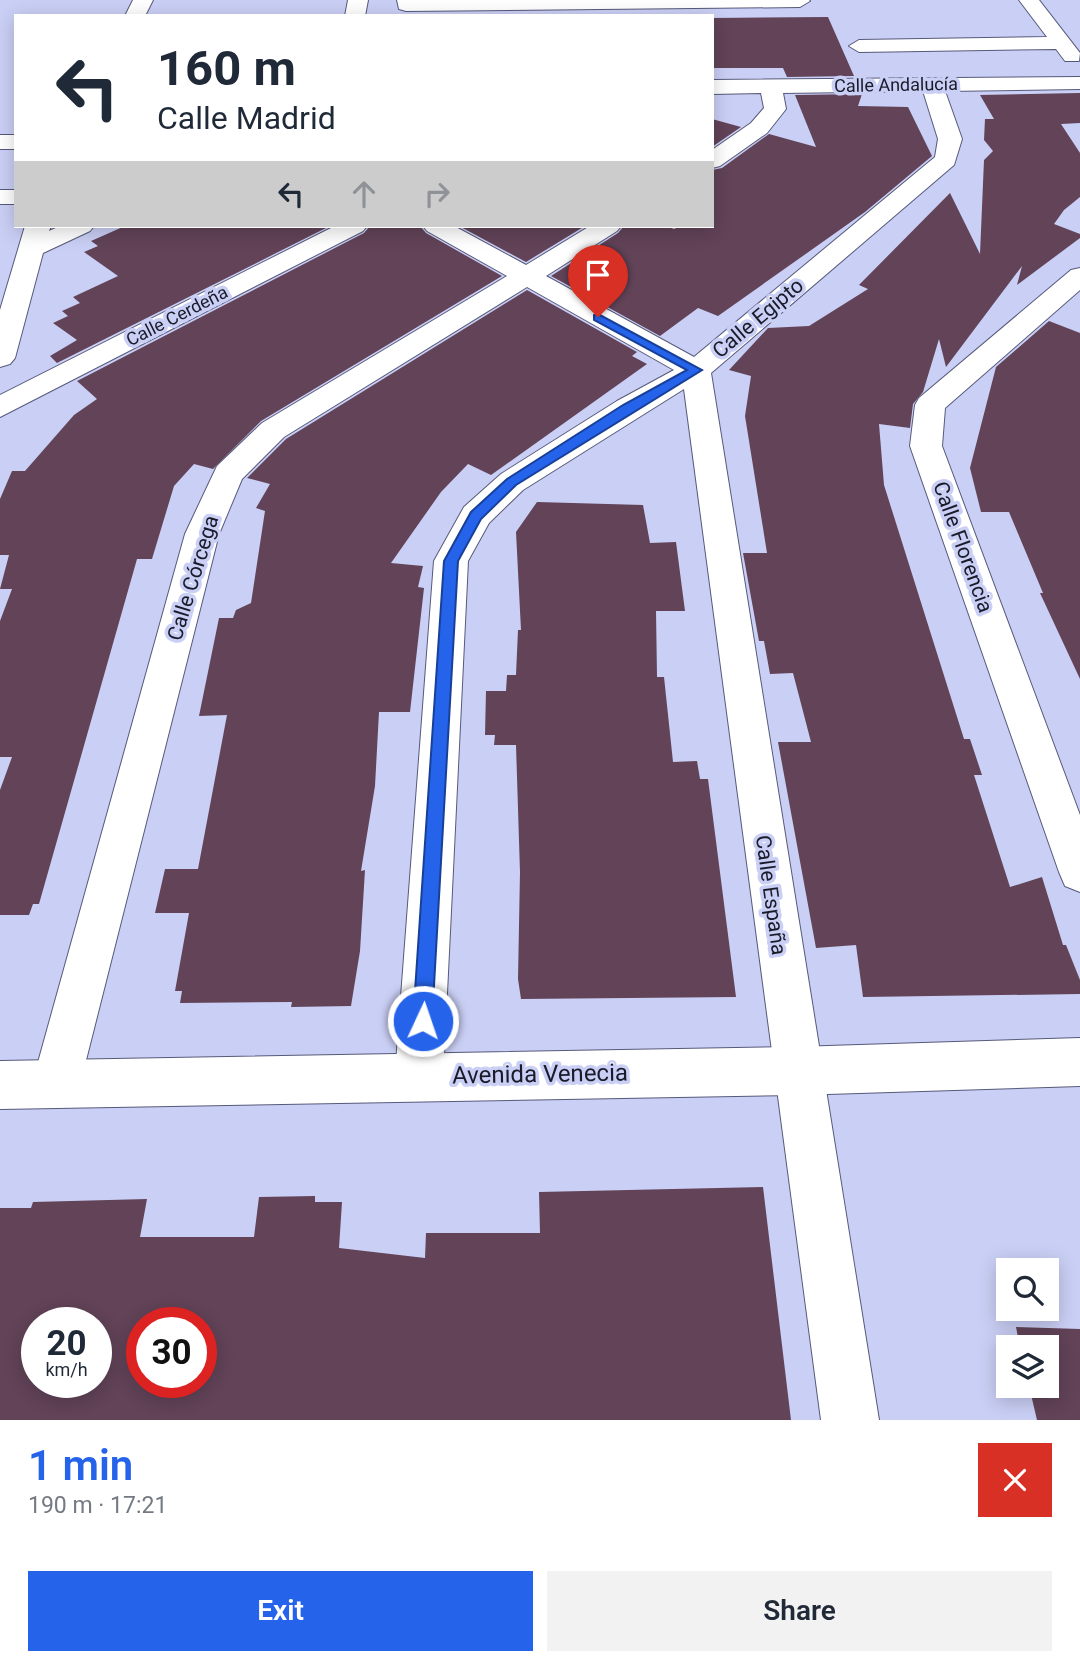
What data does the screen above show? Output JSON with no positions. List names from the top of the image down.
{
  "streets": {
    "street": [
      "Calle Andalucía",
      "Calle Cerdeña",
      "Calle Egipto",
      "Calle Florencia",
      "Calle Córcega",
      "Calle España",
      "Avenida Venecia"
    ]
  },
  "crossings": [
    ["Calle Andalucía", "Calle Egipto"],
    ["Calle Egipto", "Calle España"],
    ["Calle Egipto", "Avenida Venecia"],
    ["Calle Córcega", "Avenida Venecia"],
    ["Calle España", "Avenida Venecia"]
  ],
  "page": {
    "turn": ["160 m", "Calle Madrid"],
    "speed": "20 km/h",
    "limit": "30",
    "heading": ["1 min", "190 m · 17:21"],
    "buttons": ["Exit", "Share"]
  }
}
